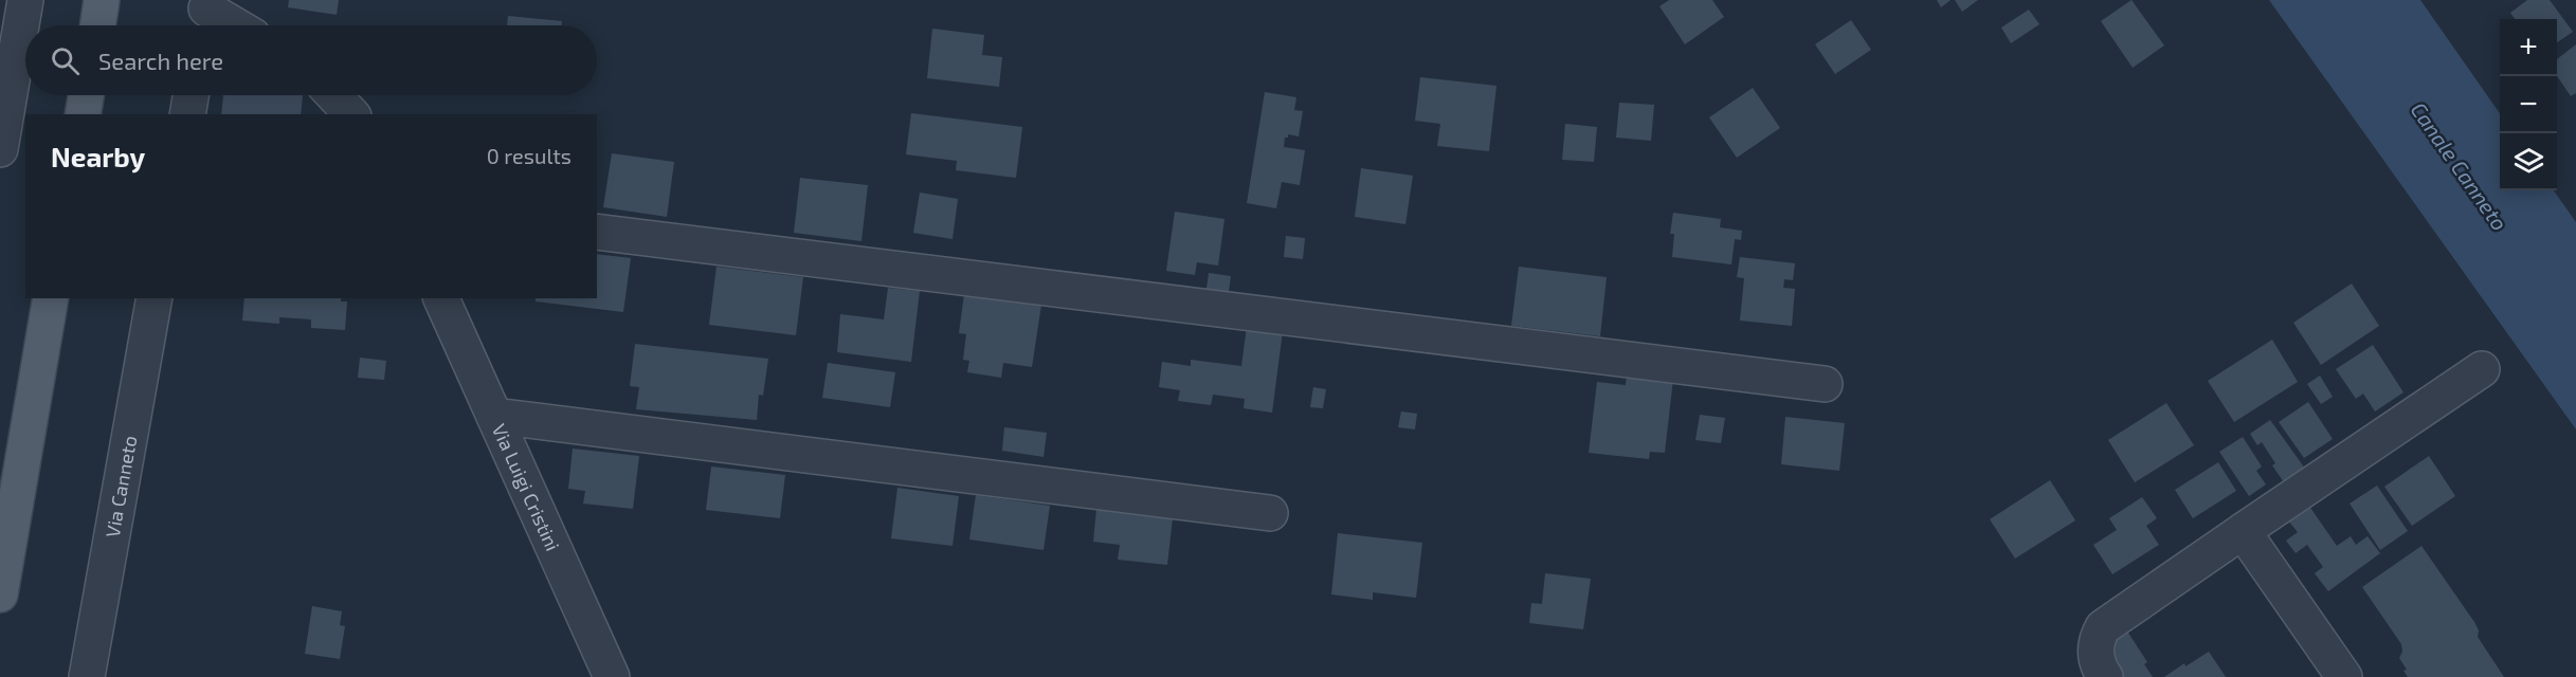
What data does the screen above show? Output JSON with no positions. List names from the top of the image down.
{
  "streets": {
    "street": ["Via Canneto", "Via Luigi Cristini"]
  },
  "water": ["Canale Canneto"],
  "page": {
    "map_buttons": ["+", "−"],
    "search": "Search here",
    "heading": ["Nearby", "0 results"]
  }
}
